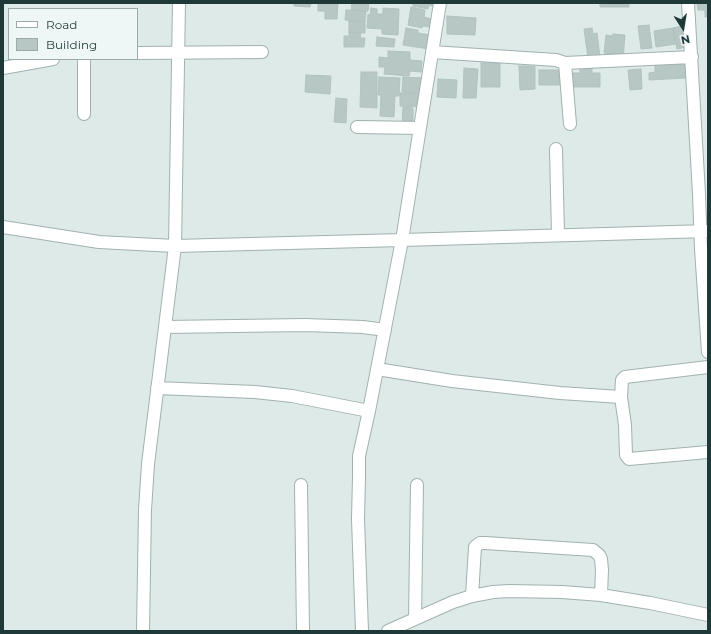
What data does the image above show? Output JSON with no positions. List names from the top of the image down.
{
  "legend": ["Road", "Building"],
  "north": "bottom"
}
